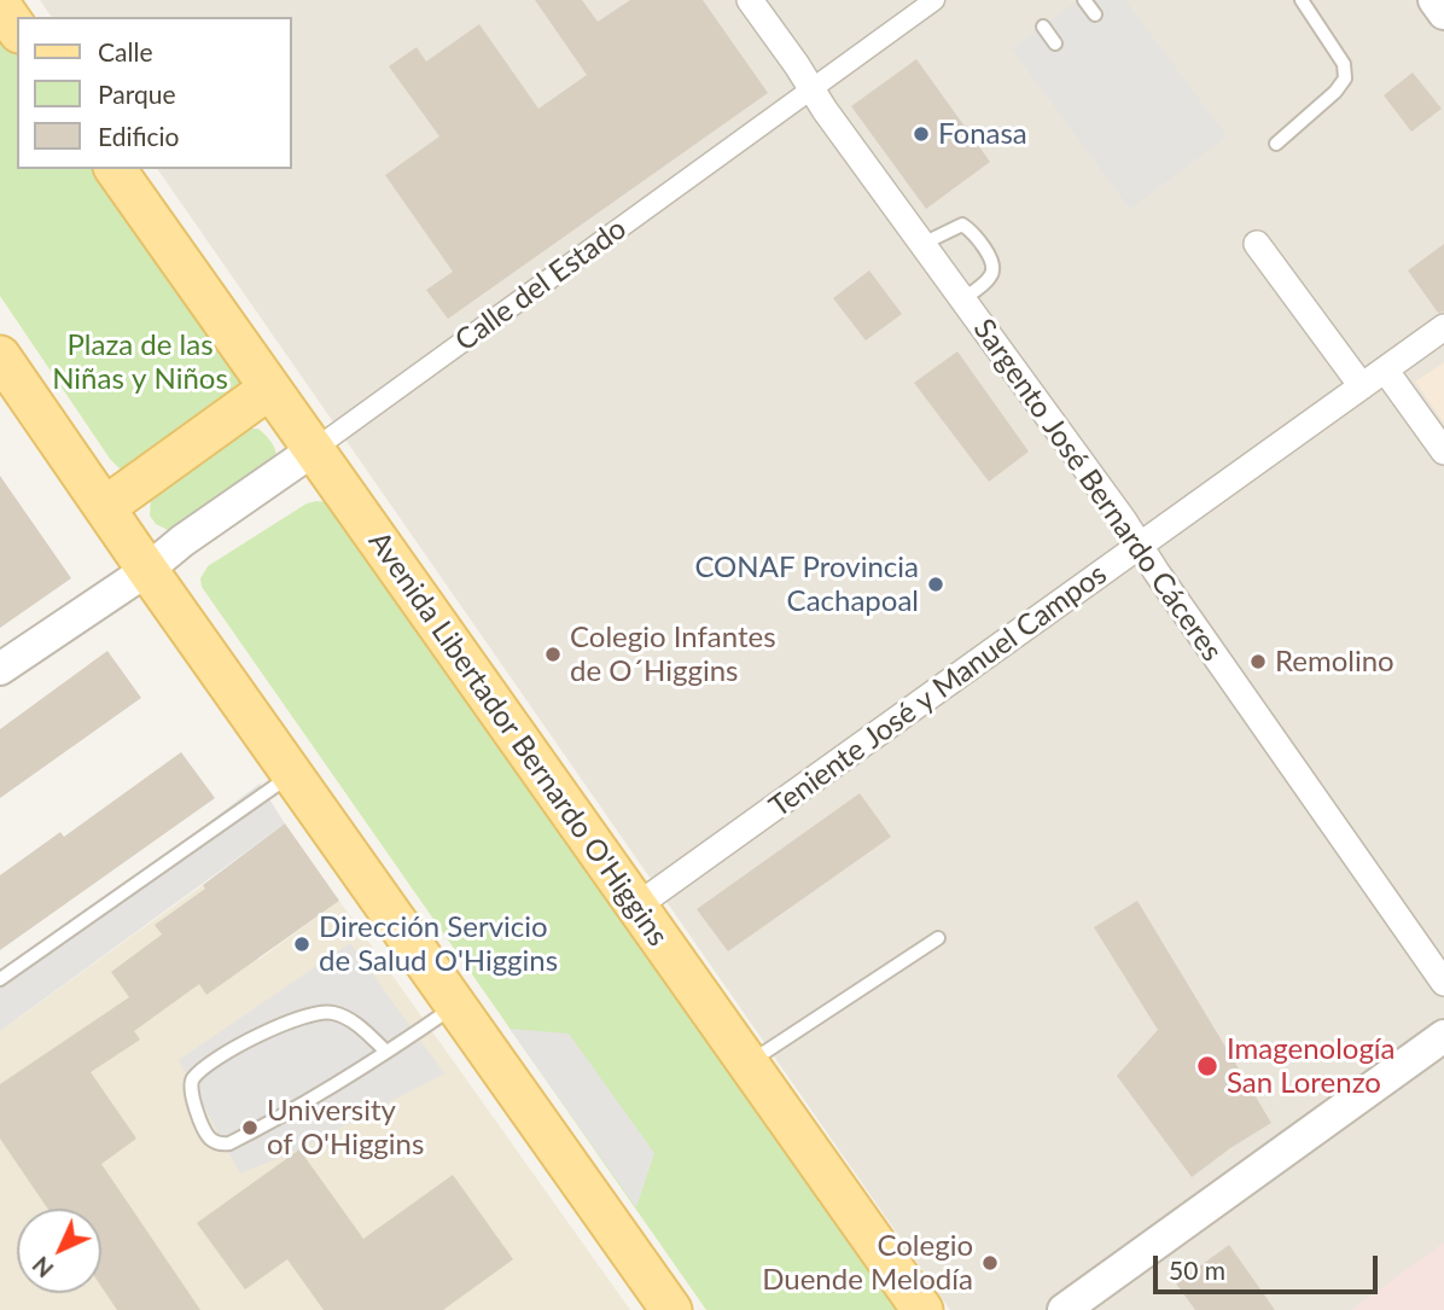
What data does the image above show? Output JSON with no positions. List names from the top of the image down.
{
  "streets": {
    "main road": ["Avenida Libertador Bernardo O'Higgins"],
    "street": ["Calle del Estado", "Sargento José Bernardo Cáceres", "Teniente José y Manuel Campos"]
  },
  "crossings": [
    ["Calle del Estado", "Sargento José Bernardo Cáceres"],
    ["Calle del Estado", "Avenida Libertador Bernardo O'Higgins"],
    ["Sargento José Bernardo Cáceres", "Teniente José y Manuel Campos"],
    ["Teniente José y Manuel Campos", "Avenida Libertador Bernardo O'Higgins"]
  ],
  "parks": ["Plaza de las Niñas y Niños"],
  "places": [
    "Fonasa",
    "CONAF Provincia Cachapoal",
    "Colegio Infantes de O´Higgins",
    "Remolino",
    "Dirección Servicio de Salud O'Higgins",
    "Imagenología San Lorenzo",
    "University of O'Higgins",
    "Colegio Duende Melodía"
  ],
  "legend": ["Calle", "Parque", "Edificio"],
  "scale_bar": "50 m",
  "north": "bottom left"
}
